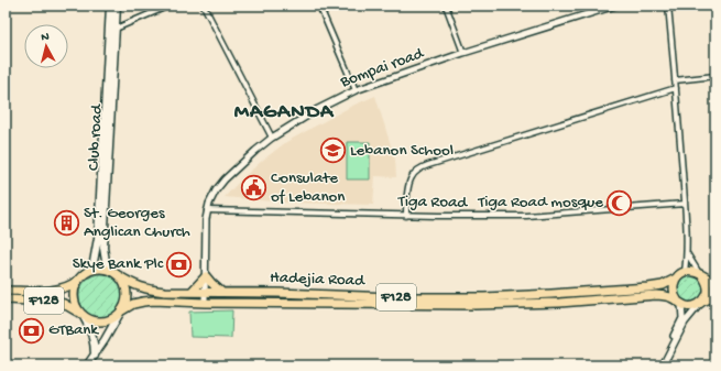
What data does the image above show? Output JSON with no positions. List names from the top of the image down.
{
  "streets": {
    "main road": ["Club road", "Hadejia Road", "F128"],
    "street": ["Bompai road", "Tiga Road"]
  },
  "crossings": [
    ["Bompai road", "Tiga Road"],
    ["Bompai road", "Hadejia Road"],
    ["Club road", "Hadejia Road"],
    ["Club road", "F128"],
    ["Hadejia Road", "F128"]
  ],
  "districts": ["MAGANDA"],
  "places": {
    "school or university": ["Lebanon School"],
    "public building": ["Consulate of Lebanon"],
    "mosque": ["Tiga Road mosque"],
    "building": ["St. Georges Anglican Church"],
    "bank": ["Skye Bank Plc", "GTBank"]
  },
  "north": "top"
}
